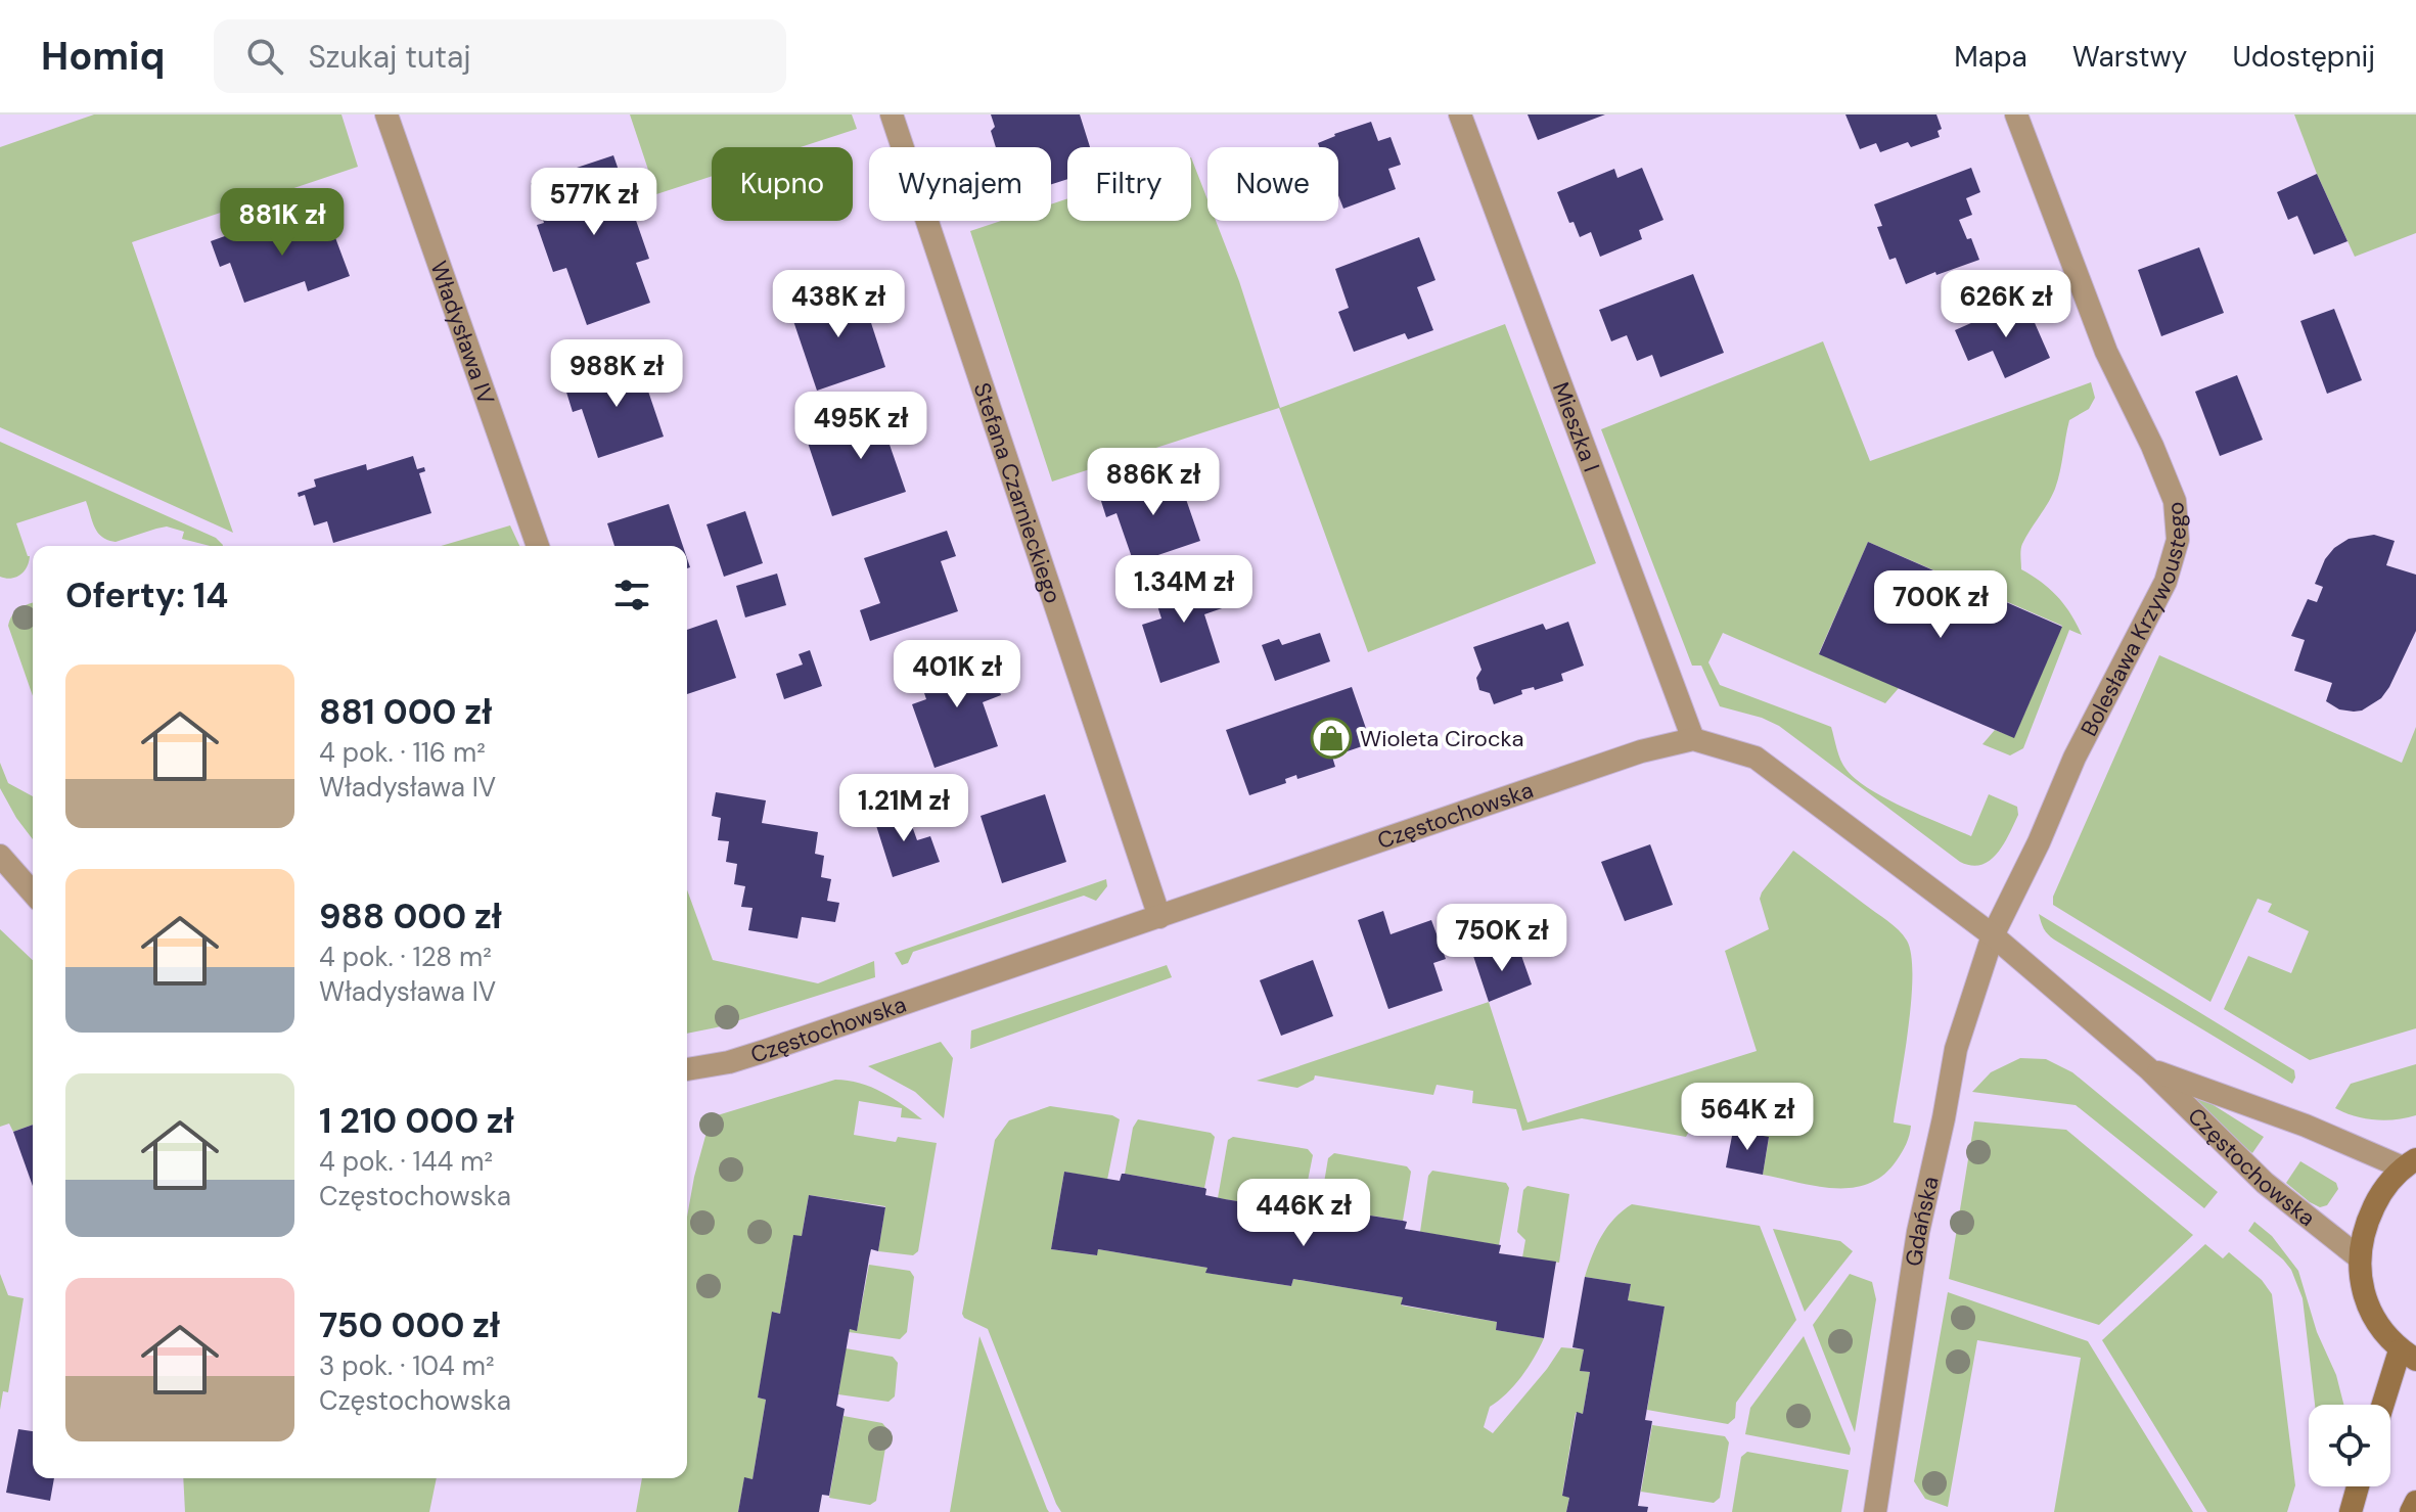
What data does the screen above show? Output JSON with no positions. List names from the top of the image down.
{
  "streets": {
    "street": [
      "Władysława IV",
      "Mieszka I",
      "Stefana Czarnieckiego",
      "Bolesława Krzywoustego",
      "Częstochowska",
      "Gdańska"
    ]
  },
  "crossings": [
    ["Mieszka I", "Częstochowska"],
    ["Stefana Czarnieckiego", "Częstochowska"],
    ["Bolesława Krzywoustego", "Częstochowska"],
    ["Bolesława Krzywoustego", "Gdańska"],
    ["Częstochowska", "Gdańska"]
  ],
  "places": {
    "shop": ["Wioleta Cirocka"]
  },
  "page": {
    "header": "Homiq",
    "search": "Szukaj tutaj",
    "nav": ["Mapa", "Warstwy", "Udostępnij"],
    "chip": [
      "Kupno",
      "Wynajem",
      "Filtry",
      "Nowe"
    ],
    "price": [
      "577K zł",
      "881K zł",
      "438K zł",
      "626K zł",
      "988K zł",
      "495K zł",
      "886K zł",
      "1.34M zł",
      "700K zł",
      "401K zł",
      "1.21M zł",
      "750K zł",
      "564K zł",
      "446K zł"
    ],
    "heading": "Oferty: 14",
    "list": [
      {
        "name": "881 000 zł",
        "note": "4 pok. · 116 m² · Władysława IV"
      },
      {
        "name": "988 000 zł",
        "note": "4 pok. · 128 m² · Władysława IV"
      },
      {
        "name": "1 210 000 zł",
        "note": "4 pok. · 144 m² · Częstochowska"
      },
      {
        "name": "750 000 zł",
        "note": "3 pok. · 104 m² · Częstochowska"
      }
    ]
  }
}
